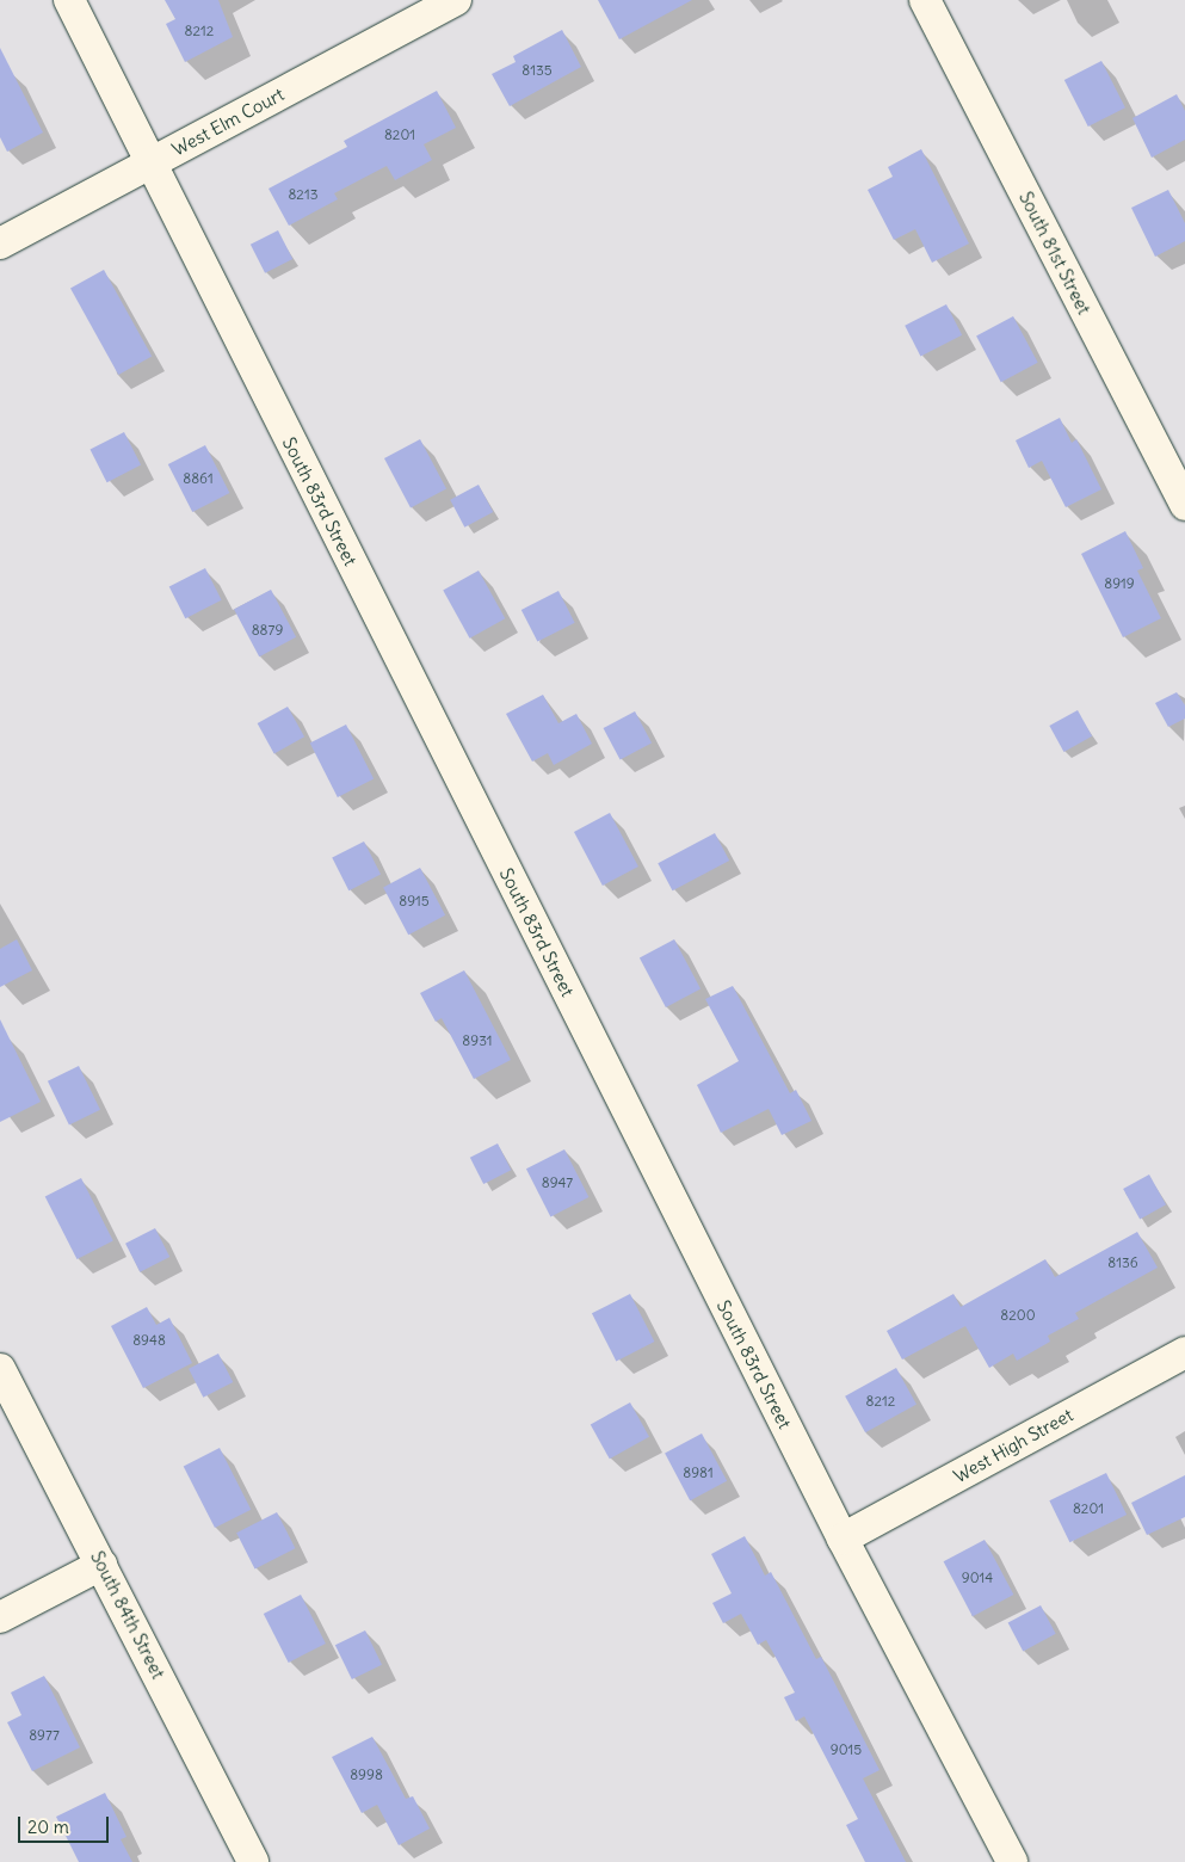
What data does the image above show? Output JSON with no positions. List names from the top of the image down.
{
  "streets": {
    "street": [
      "West Elm Court",
      "South 81st Street",
      "South 83rd Street",
      "West High Street",
      "South 84th Street"
    ]
  },
  "crossings": [
    ["West Elm Court", "South 83rd Street"],
    ["South 83rd Street", "West High Street"]
  ],
  "house_numbers": [
    "8212",
    "8135",
    "8201",
    "8213",
    "8861",
    "8919",
    "8879",
    "8915",
    "8931",
    "8947",
    "8136",
    "8200",
    "8948",
    "8212",
    "8981",
    "8201",
    "9014",
    "8977",
    "9015",
    "8998"
  ],
  "scale_bar": "20 m"
}
